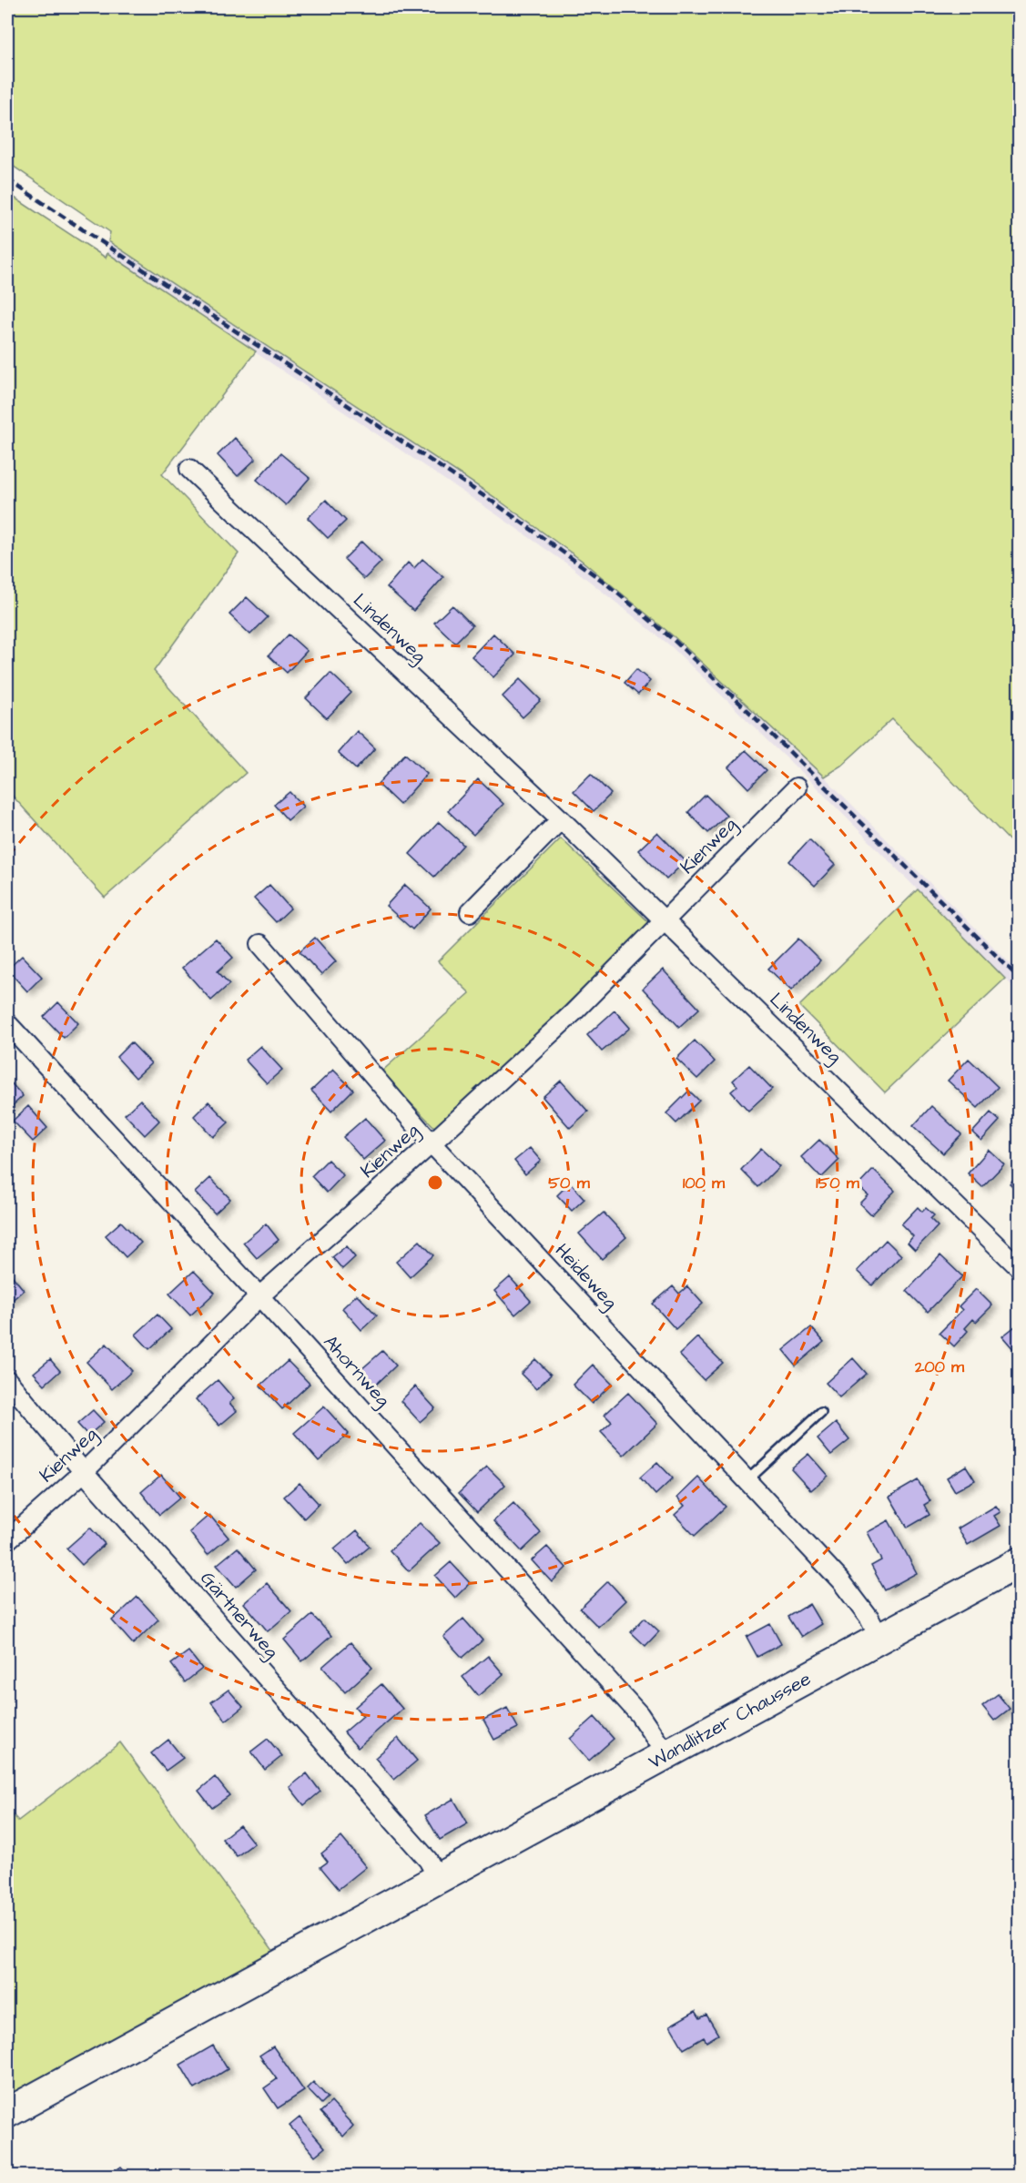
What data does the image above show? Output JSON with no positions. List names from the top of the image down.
{
  "streets": {
    "main road": ["Wandlitzer Chaussee"],
    "street": [
      "Lindenweg",
      "Kienweg",
      "Heideweg",
      "Ahornweg",
      "Gärtnerweg"
    ]
  },
  "crossings": [
    ["Lindenweg", "Kienweg"],
    ["Kienweg", "Heideweg"],
    ["Kienweg", "Ahornweg"],
    ["Kienweg", "Gärtnerweg"],
    ["Heideweg", "Wandlitzer Chaussee"],
    ["Ahornweg", "Wandlitzer Chaussee"],
    ["Gärtnerweg", "Wandlitzer Chaussee"]
  ],
  "rings": [
    "50 m",
    "100 m",
    "150 m",
    "200 m"
  ]
}
